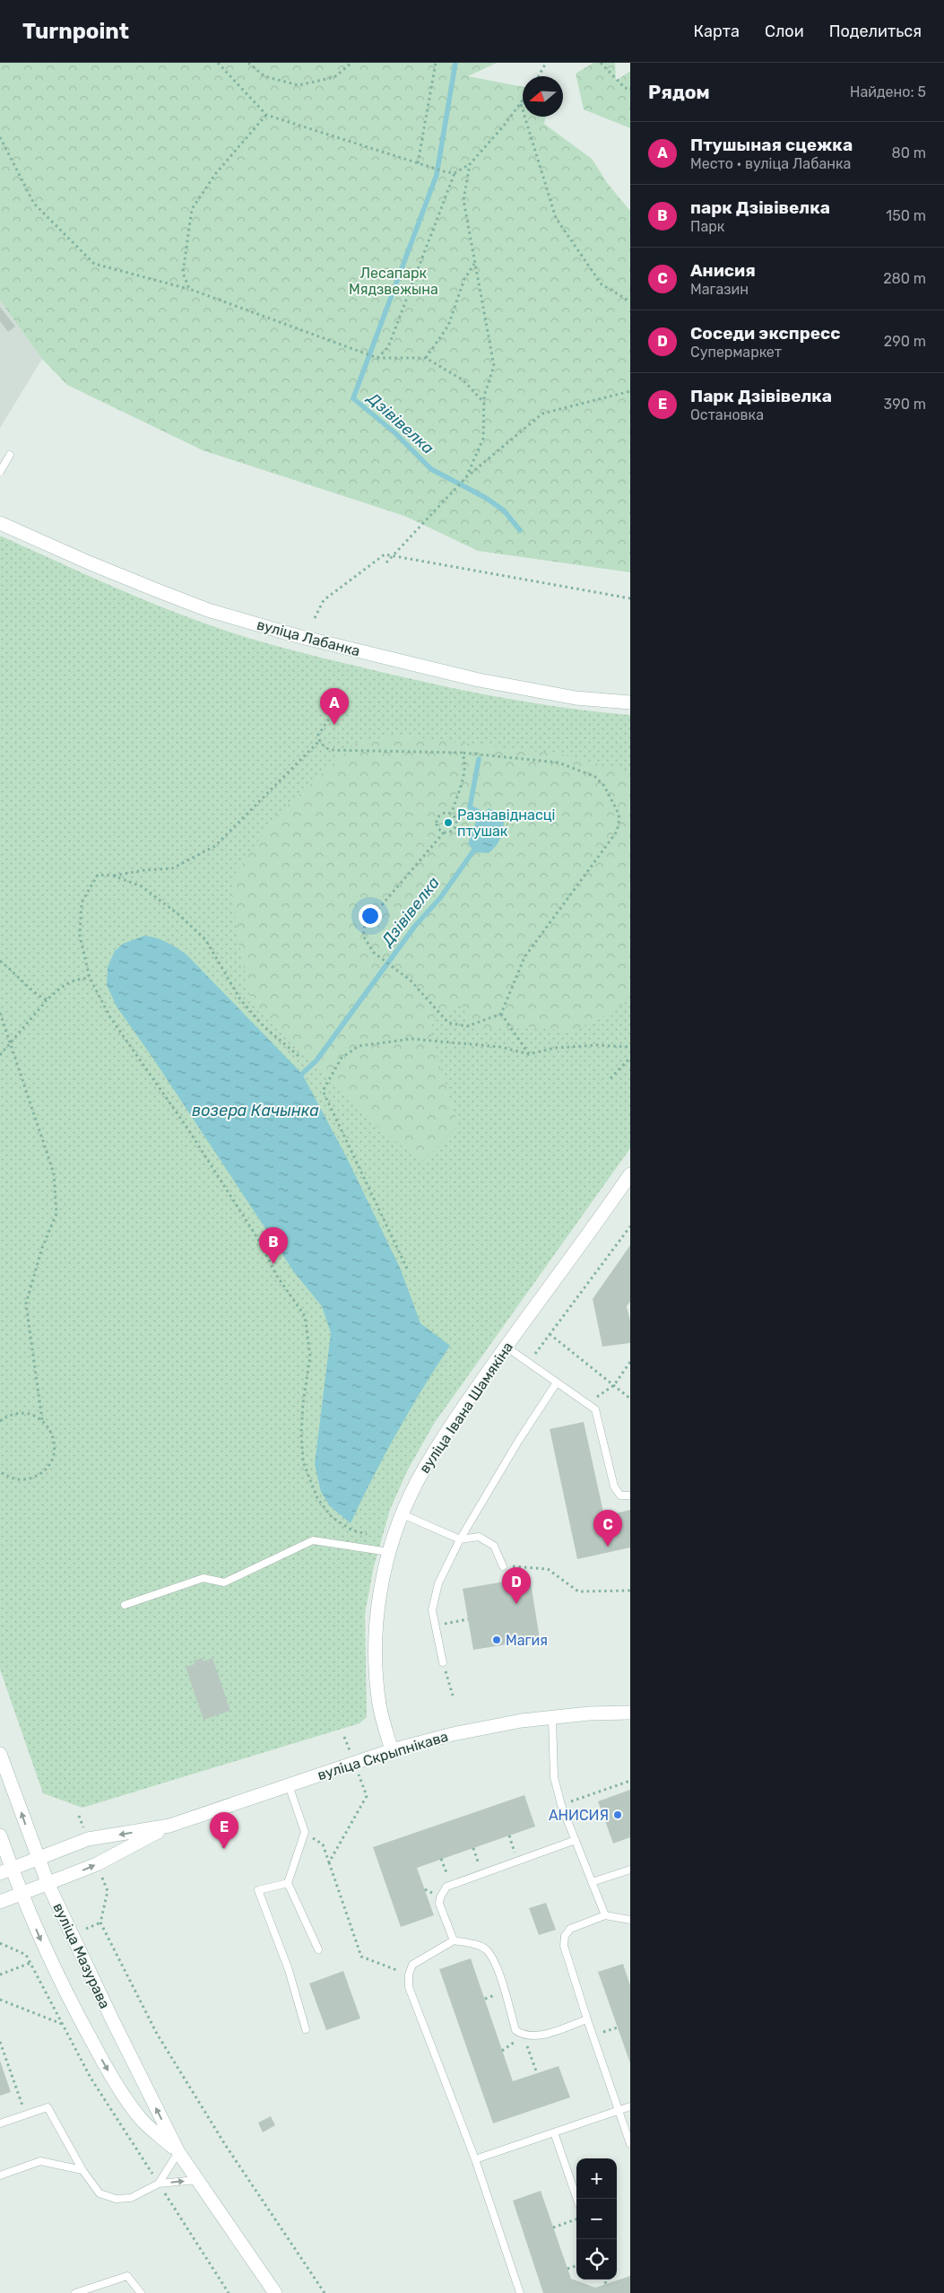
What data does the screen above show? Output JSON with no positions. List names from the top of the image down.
{
  "streets": {
    "main road": [
      "вуліца Лабанка",
      "вуліца Івана Шамякіна",
      "вуліца Скрыпнікава",
      "вуліца Мазурава"
    ]
  },
  "crossings": [
    ["вуліца Івана Шамякіна", "вуліца Скрыпнікава"],
    ["вуліца Скрыпнікава", "вуліца Мазурава"]
  ],
  "water": ["Дзівівелка", "возера Качынка"],
  "parks": ["Лесапарк Мядзвежына"],
  "places": ["Разнавіднасці птушак", "Магия", "АНИСИЯ"],
  "north": "left",
  "page": {
    "header": "Turnpoint",
    "nav": ["Карта", "Слои", "Поделиться"],
    "heading": ["Рядом", "Найдено: 5"],
    "list": [
      {
        "mark": "A",
        "name": "Птушыная сцежка",
        "note": "Место · вуліца Лабанка",
        "value": "80 m"
      },
      {
        "mark": "B",
        "name": "парк Дзівівелка",
        "note": "Парк",
        "value": "150 m"
      },
      {
        "mark": "C",
        "name": "Анисия",
        "note": "Магазин",
        "value": "280 m"
      },
      {
        "mark": "D",
        "name": "Соседи экспресс",
        "note": "Супермаркет",
        "value": "290 m"
      },
      {
        "mark": "E",
        "name": "Парк Дзівівелка",
        "note": "Остановка",
        "value": "390 m"
      }
    ],
    "pins": [
      "A",
      "B",
      "C",
      "D",
      "E"
    ],
    "map_buttons": ["+", "−"]
  }
}
